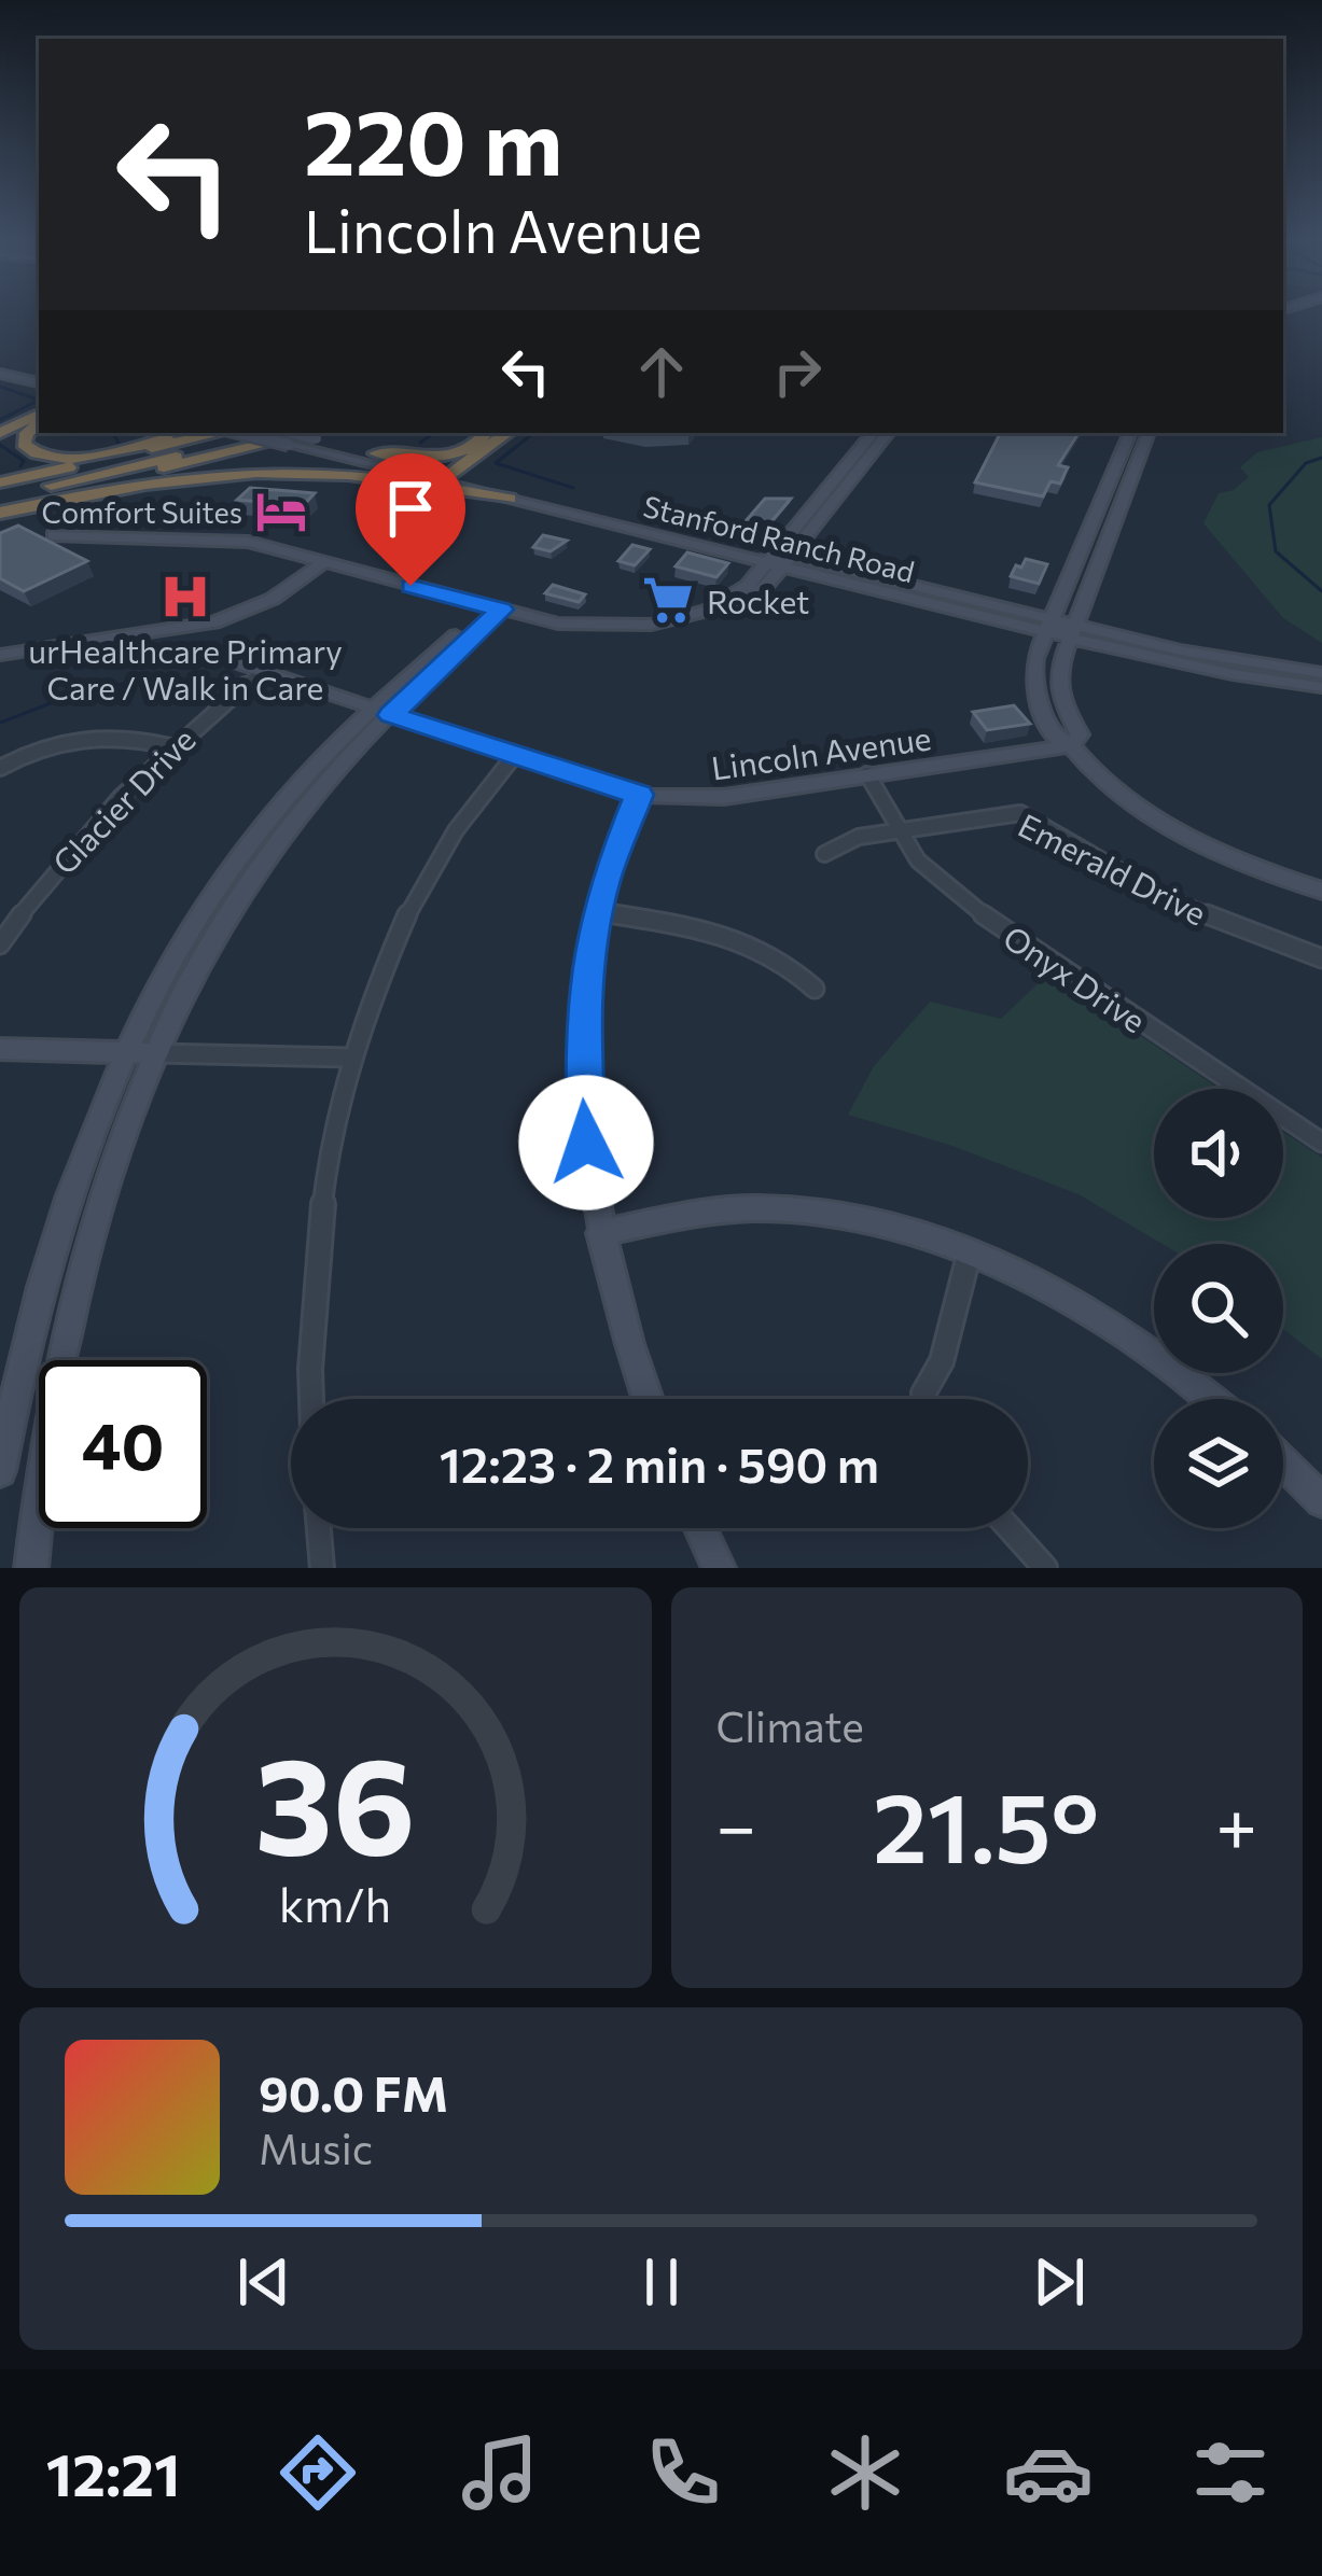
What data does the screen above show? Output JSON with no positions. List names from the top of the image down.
{
  "streets": {
    "street": [
      "Stanford Ranch Road",
      "Lincoln Avenue",
      "Glacier Drive",
      "Emerald Drive",
      "Onyx Drive"
    ]
  },
  "crossings": [
    ["Lincoln Avenue", "Glacier Drive"],
    ["Lincoln Avenue", "Onyx Drive"],
    ["Emerald Drive", "Onyx Drive"]
  ],
  "places": {
    "hotel": ["Comfort Suites"],
    "hospital": ["urHealthcare Primary Care / Walk in Care"],
    "supermarket": ["Rocket"]
  },
  "page": {
    "turn": ["220 m", "Lincoln Avenue"],
    "limit": "40",
    "trip": "12:23 · 2 min · 590 m",
    "tile": "Climate",
    "heat": ["−", "21.5°", "+"],
    "song": ["90.0 FM", "Music"],
    "tabs": "12:21",
    "gauge": ["36", "km/h"]
  }
}
